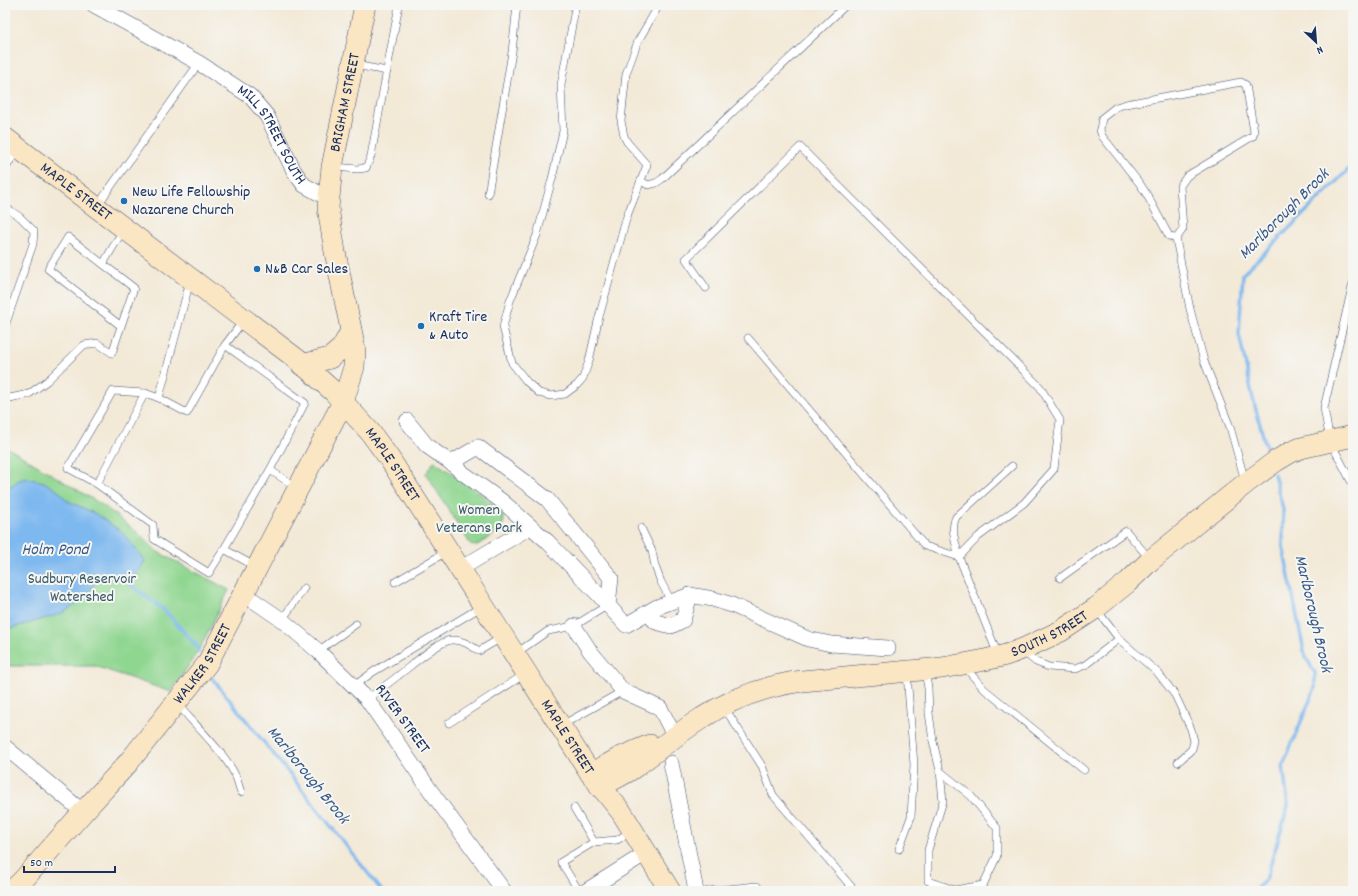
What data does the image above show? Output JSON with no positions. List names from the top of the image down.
{
  "streets": {
    "main road": [
      "BRIGHAM STREET",
      "MAPLE STREET",
      "SOUTH STREET",
      "WALKER STREET"
    ],
    "street": ["MILL STREET SOUTH", "RIVER STREET"]
  },
  "crossings": [
    ["BRIGHAM STREET", "MILL STREET SOUTH"],
    ["MAPLE STREET", "SOUTH STREET"],
    ["MAPLE STREET", "WALKER STREET"],
    ["WALKER STREET", "RIVER STREET"]
  ],
  "water": ["Marlborough Brook", "Holm Pond"],
  "parks": ["Women Veterans Park", "Sudbury Reservoir Watershed"],
  "places": ["New Life Fellowship Nazarene Church", "N&B Car Sales", "Kraft Tire & Auto"],
  "scale_bar": "50 m",
  "north": "bottom right"
}
